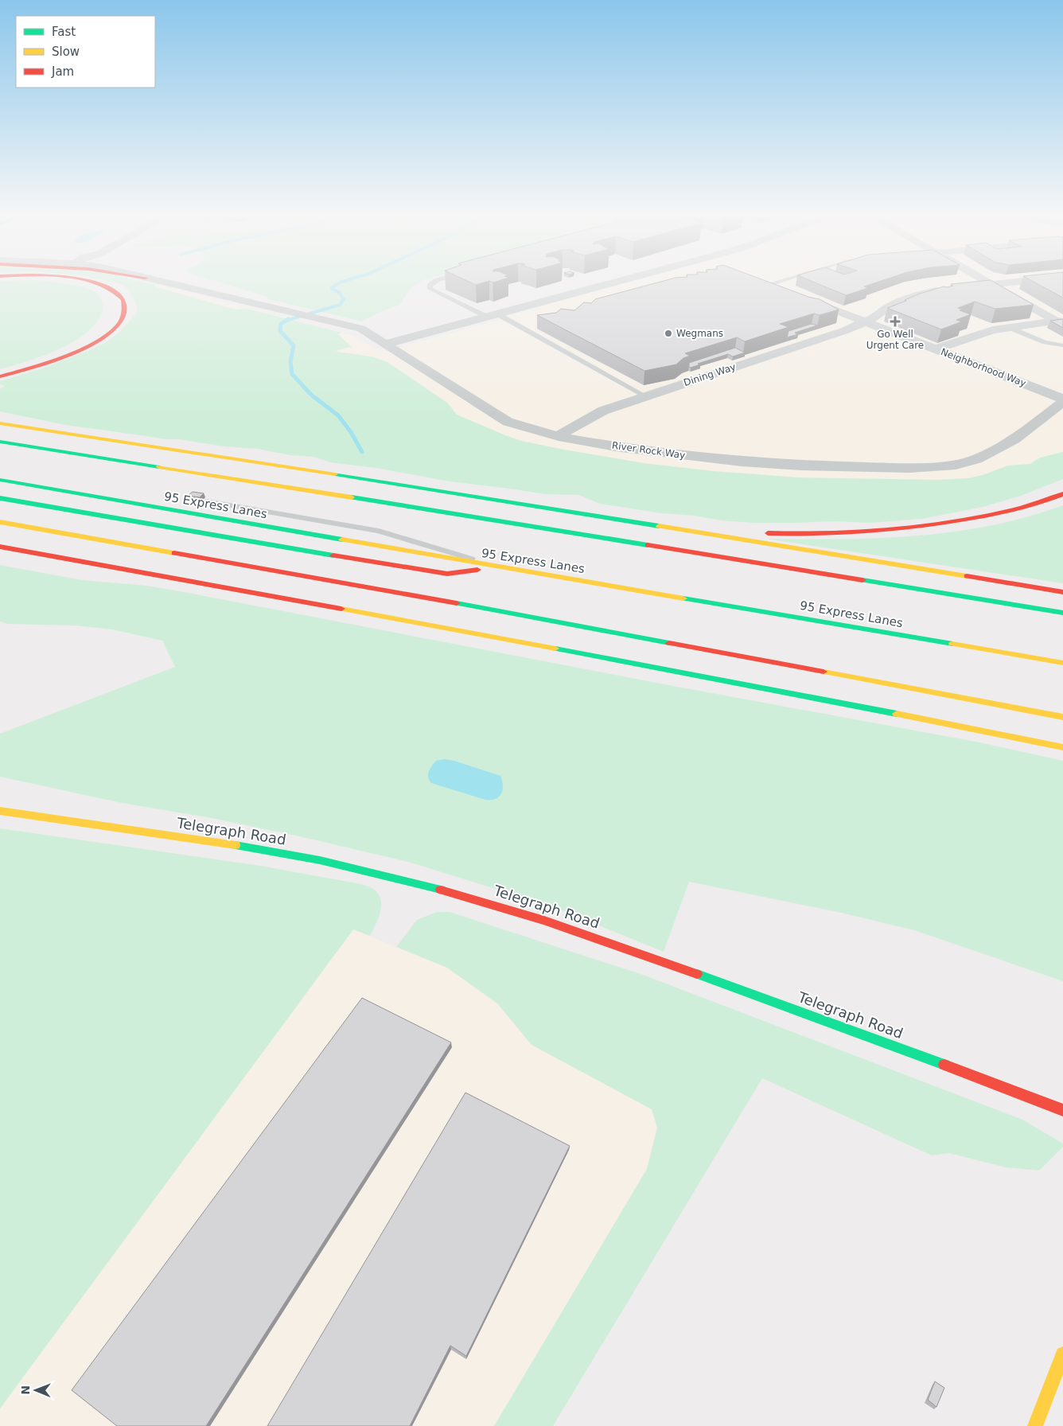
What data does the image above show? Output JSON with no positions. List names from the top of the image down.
{
  "streets": {
    "main road": ["95 Express Lanes", "Telegraph Road"],
    "street": ["Neighborhood Way", "Dining Way", "River Rock Way"]
  },
  "crossings": [
    ["Neighborhood Way", "Dining Way"],
    ["Neighborhood Way", "River Rock Way"],
    ["Dining Way", "River Rock Way"]
  ],
  "places": {
    "health": ["Go Well Urgent Care"],
    "other": ["Wegmans"]
  },
  "legend": ["Fast", "Slow", "Jam"],
  "north": "left"
}
